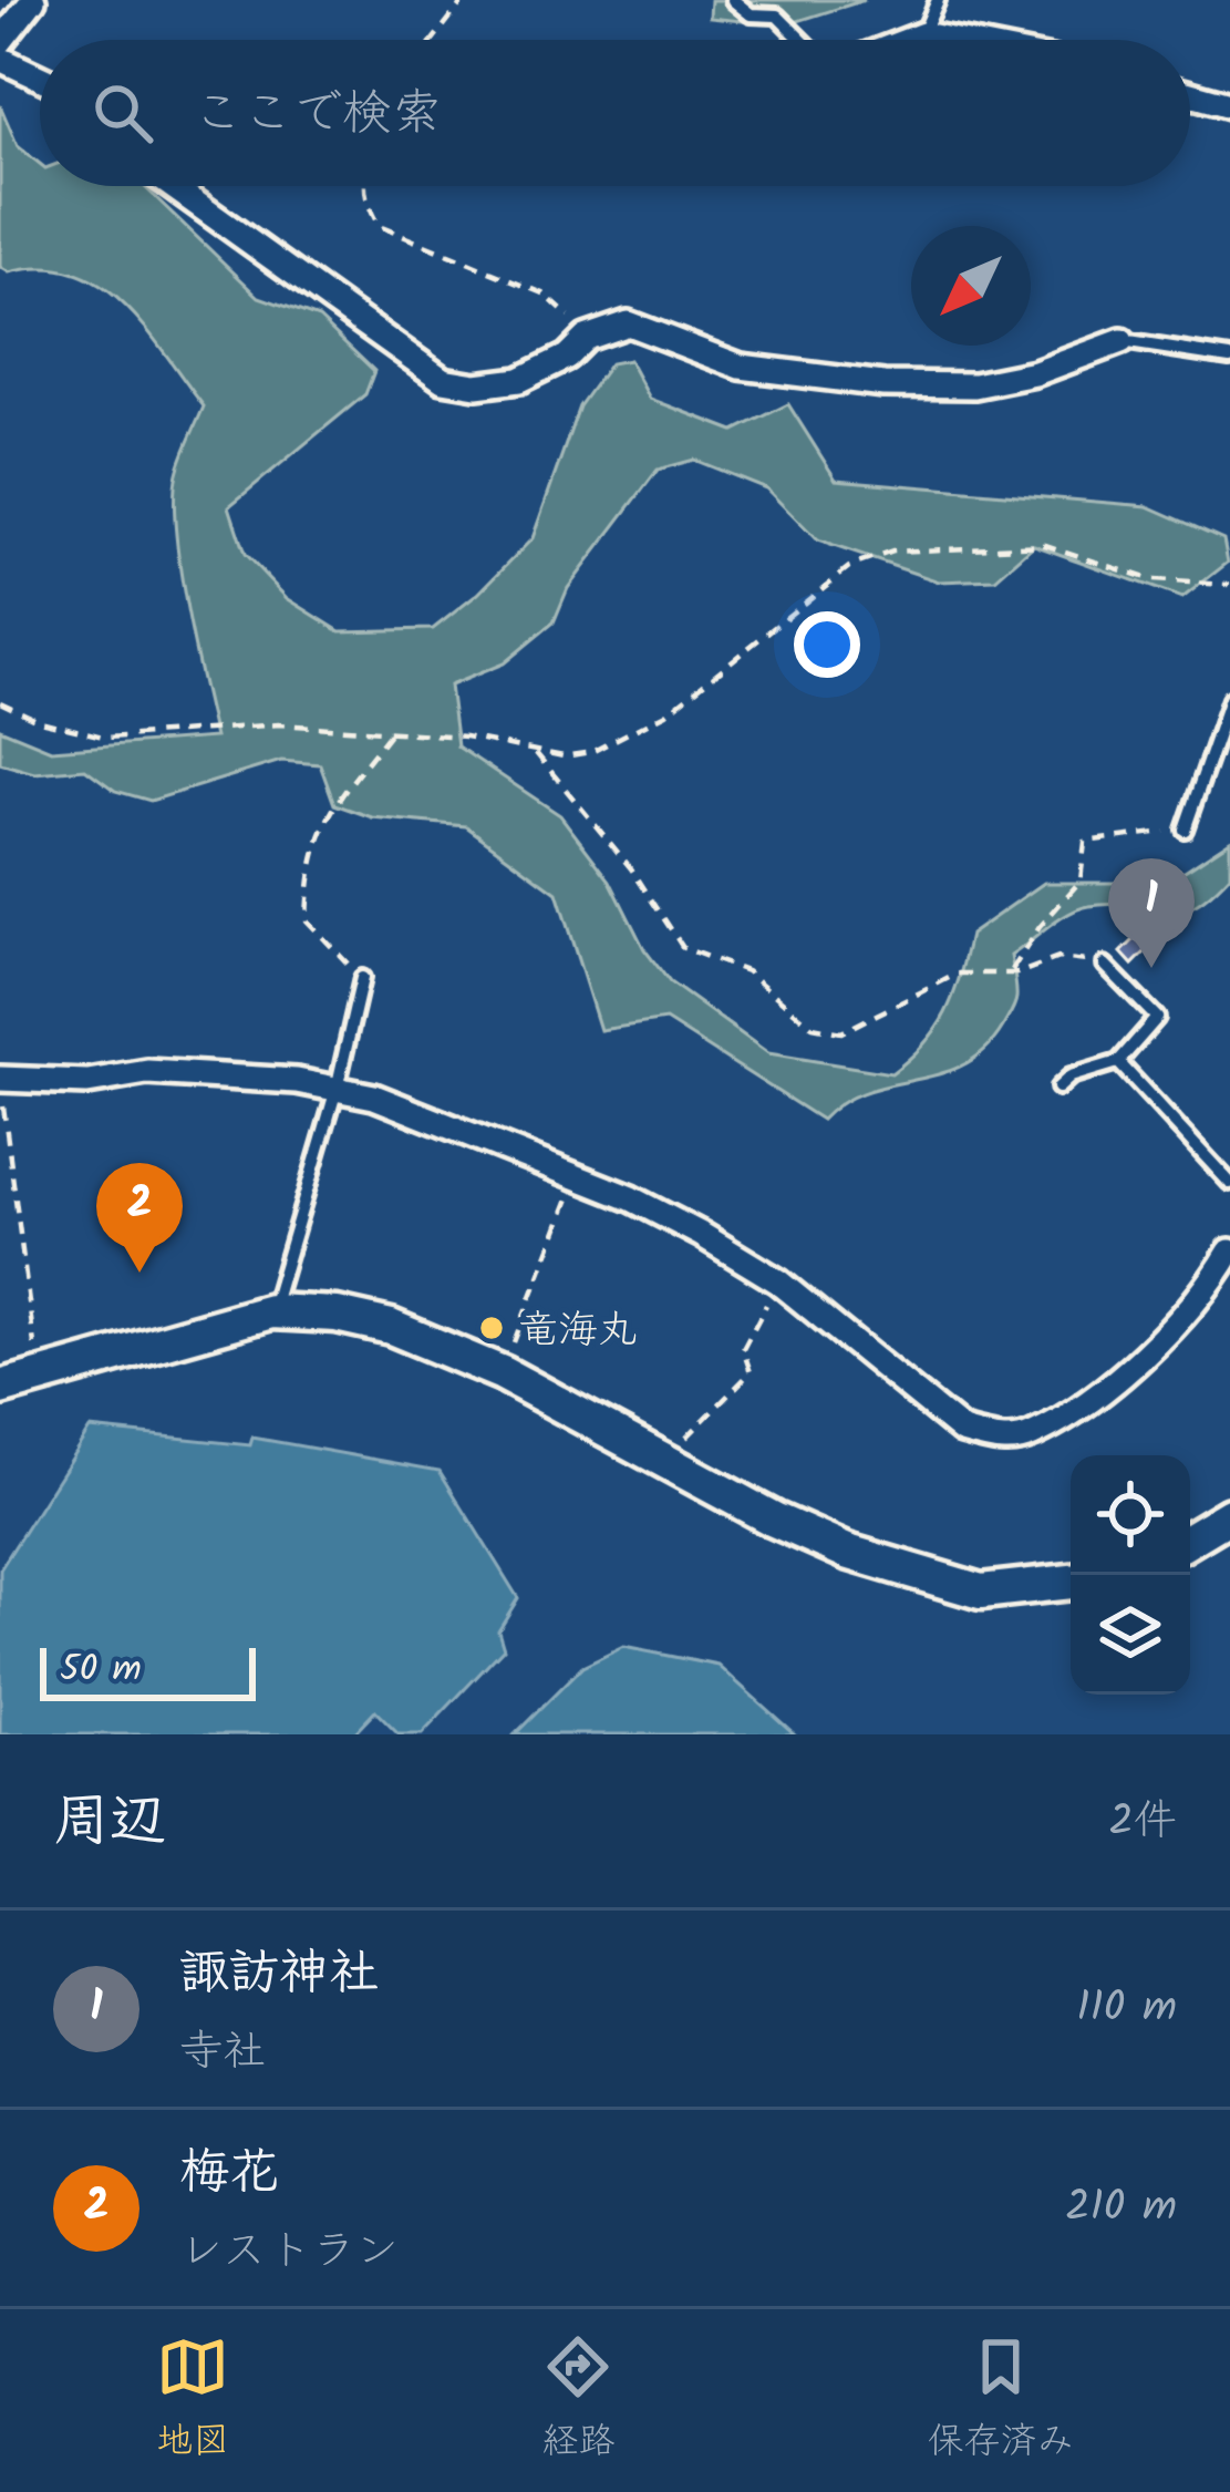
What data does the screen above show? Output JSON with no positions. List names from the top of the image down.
{
  "places": ["竜海丸"],
  "scale_bar": "50 m",
  "north": "bottom left",
  "page": {
    "search": "ここで検索",
    "pins": ["1", "2"],
    "scale": "50 m",
    "heading": ["周辺", "2件"],
    "list": [
      {
        "mark": "1",
        "name": "諏訪神社",
        "note": "寺社",
        "value": "110 m"
      },
      {
        "mark": "2",
        "name": "梅花",
        "note": "レストラン",
        "value": "210 m"
      }
    ],
    "nav": ["地図", "経路", "保存済み"]
  }
}
